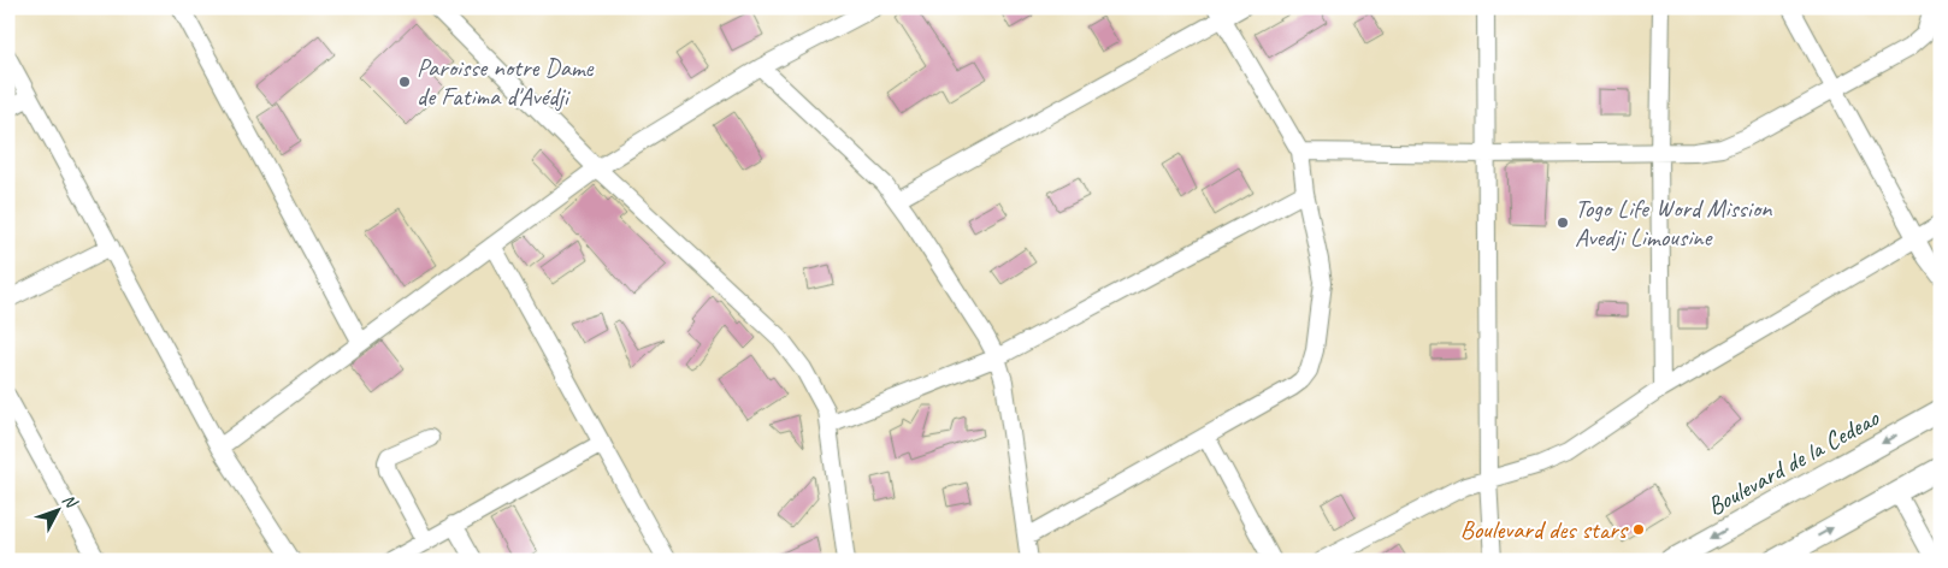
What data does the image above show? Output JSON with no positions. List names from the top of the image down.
{
  "streets": {
    "main road": ["Boulevard de la Cedeao"]
  },
  "places": ["Paroisse notre Dame de Fatima d'Avédji", "Togo Life Word Mission Avedji Limousine", "Boulevard des stars"],
  "north": "top right"
}
